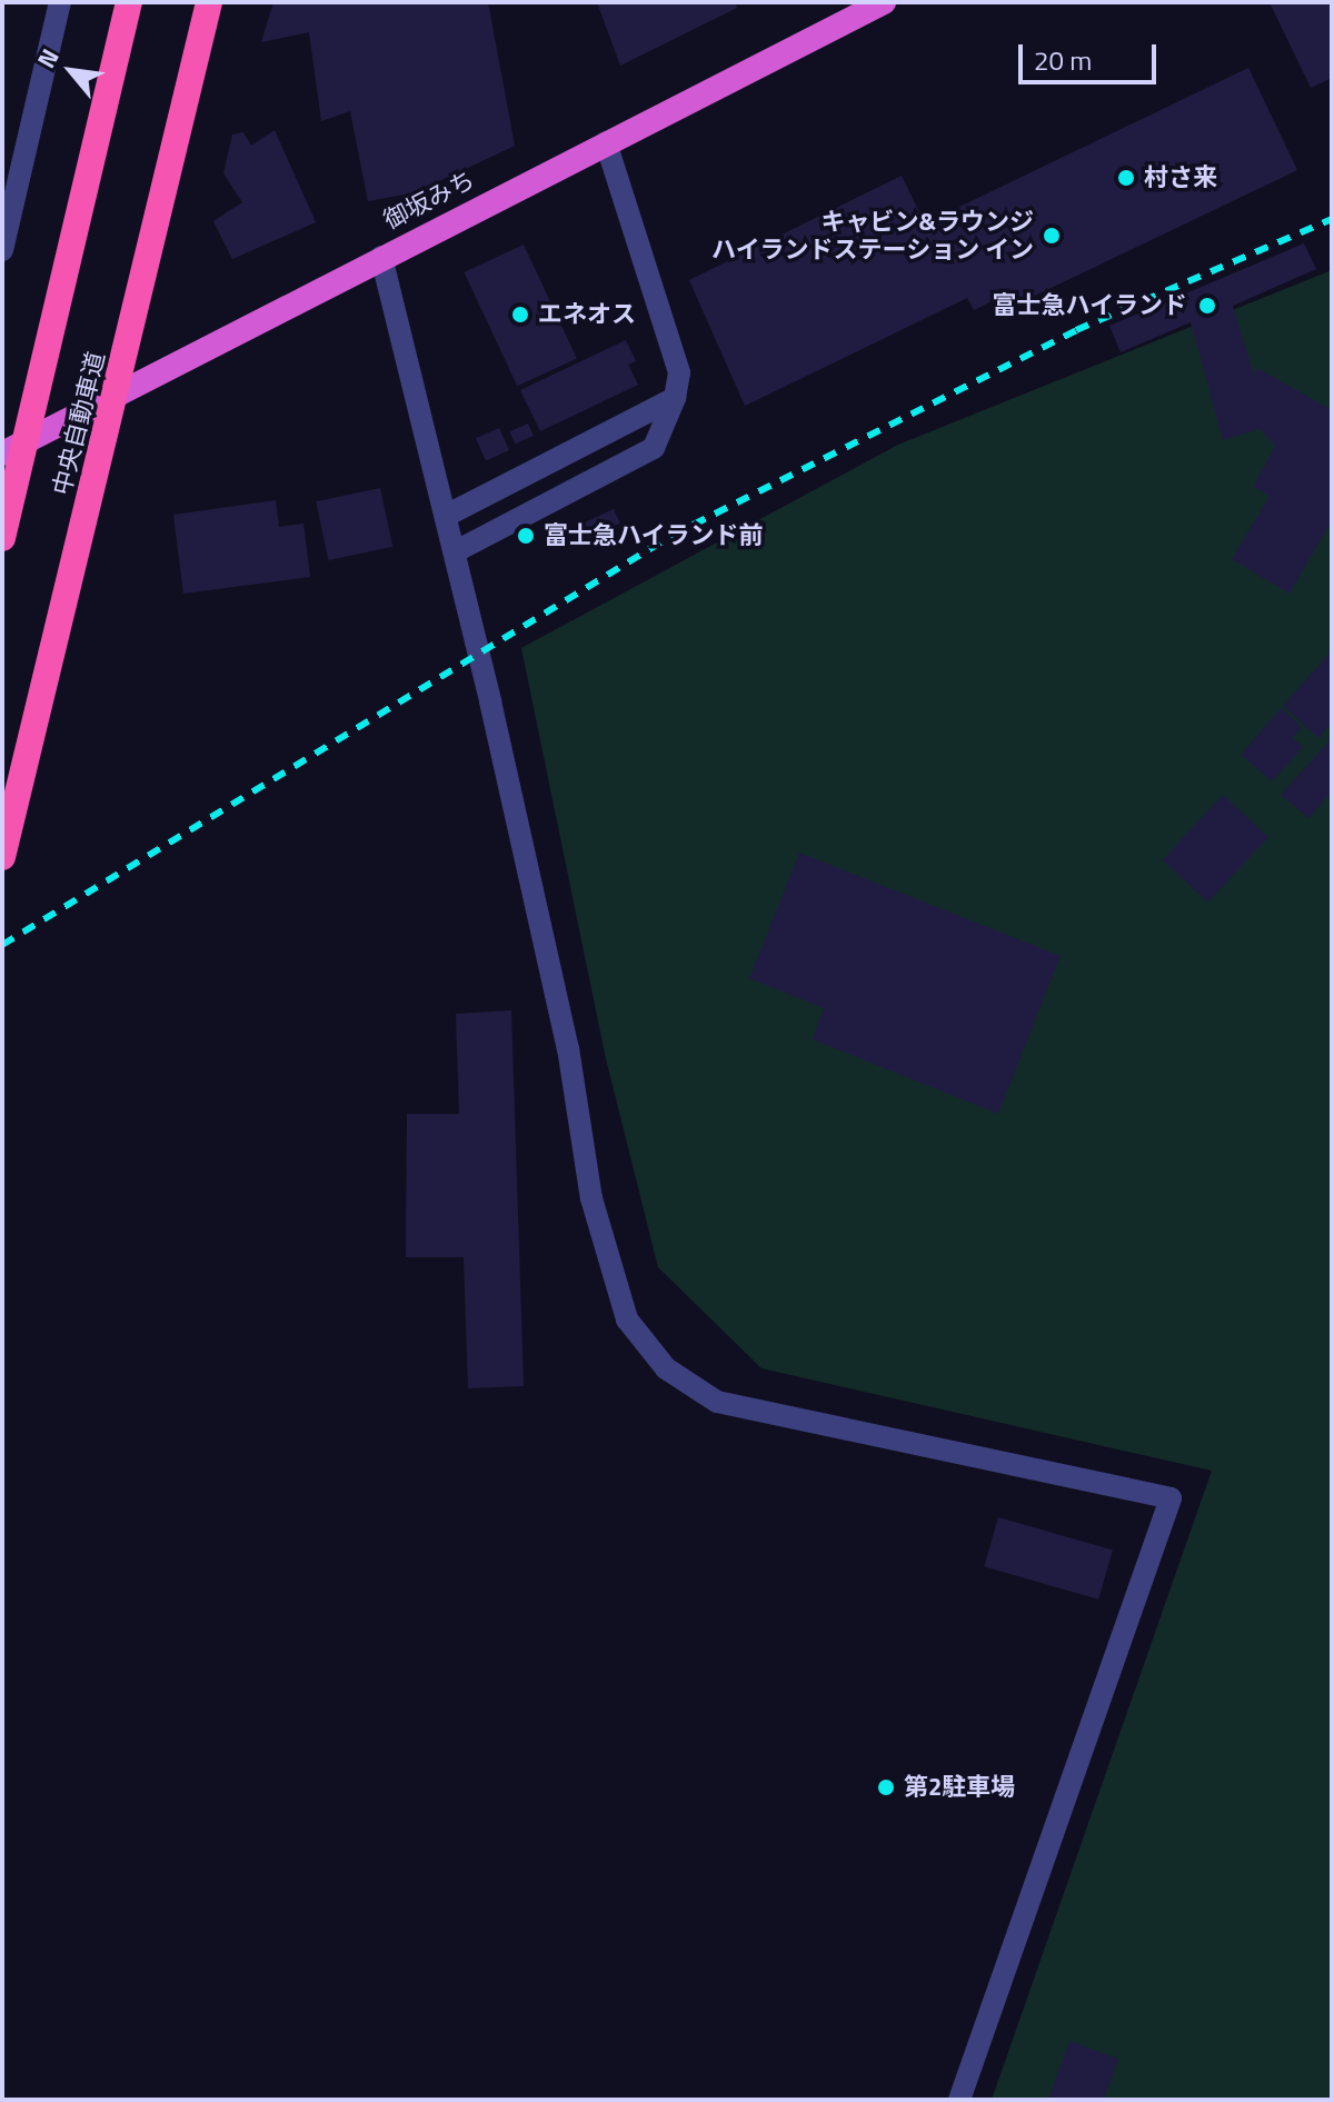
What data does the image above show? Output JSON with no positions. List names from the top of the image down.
{
  "streets": {
    "highway": ["御坂みち", "中央自動車道"]
  },
  "places": [
    "村さ来",
    "キャビン&ラウンジ ハイランドステーション イン",
    "富士急ハイランド",
    "エネオス",
    "富士急ハイランド前",
    "第2駐車場"
  ],
  "scale_bar": "20 m",
  "north": "top left"
}
